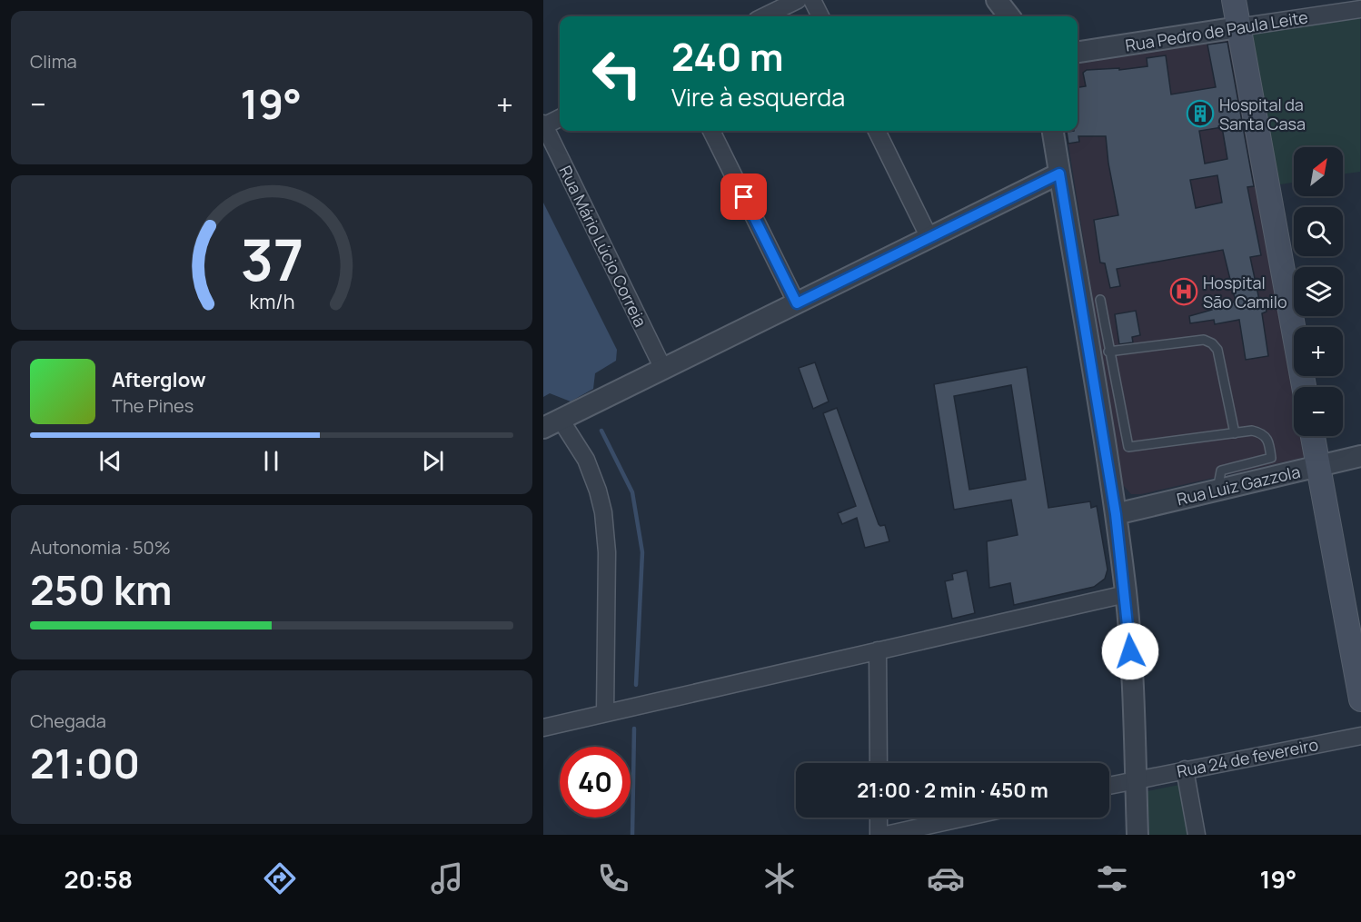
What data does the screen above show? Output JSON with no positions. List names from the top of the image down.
{
  "streets": {
    "street": [
      "Rua Pedro de Paula Leite",
      "Rua Mário Lúcio Correia",
      "Rua Luiz Gazzola",
      "Rua 24 de fevereiro"
    ]
  },
  "places": {
    "building": ["Hospital da Santa Casa"],
    "hospital": ["Hospital São Camilo"]
  },
  "north": "top right",
  "page": {
    "tile": [
      "Clima",
      ["Autonomia · 50%", "250 km"],
      ["Chegada", "21:00"]
    ],
    "turn": ["240 m", "Vire à esquerda"],
    "heat": ["−", "19°", "+"],
    "map_buttons": ["+", "−"],
    "song": ["Afterglow", "The Pines"],
    "limit": "40",
    "trip": "21:00 · 2 min · 450 m",
    "tabs": ["20:58", "19°"],
    "gauge": ["37", "km/h"]
  }
}
